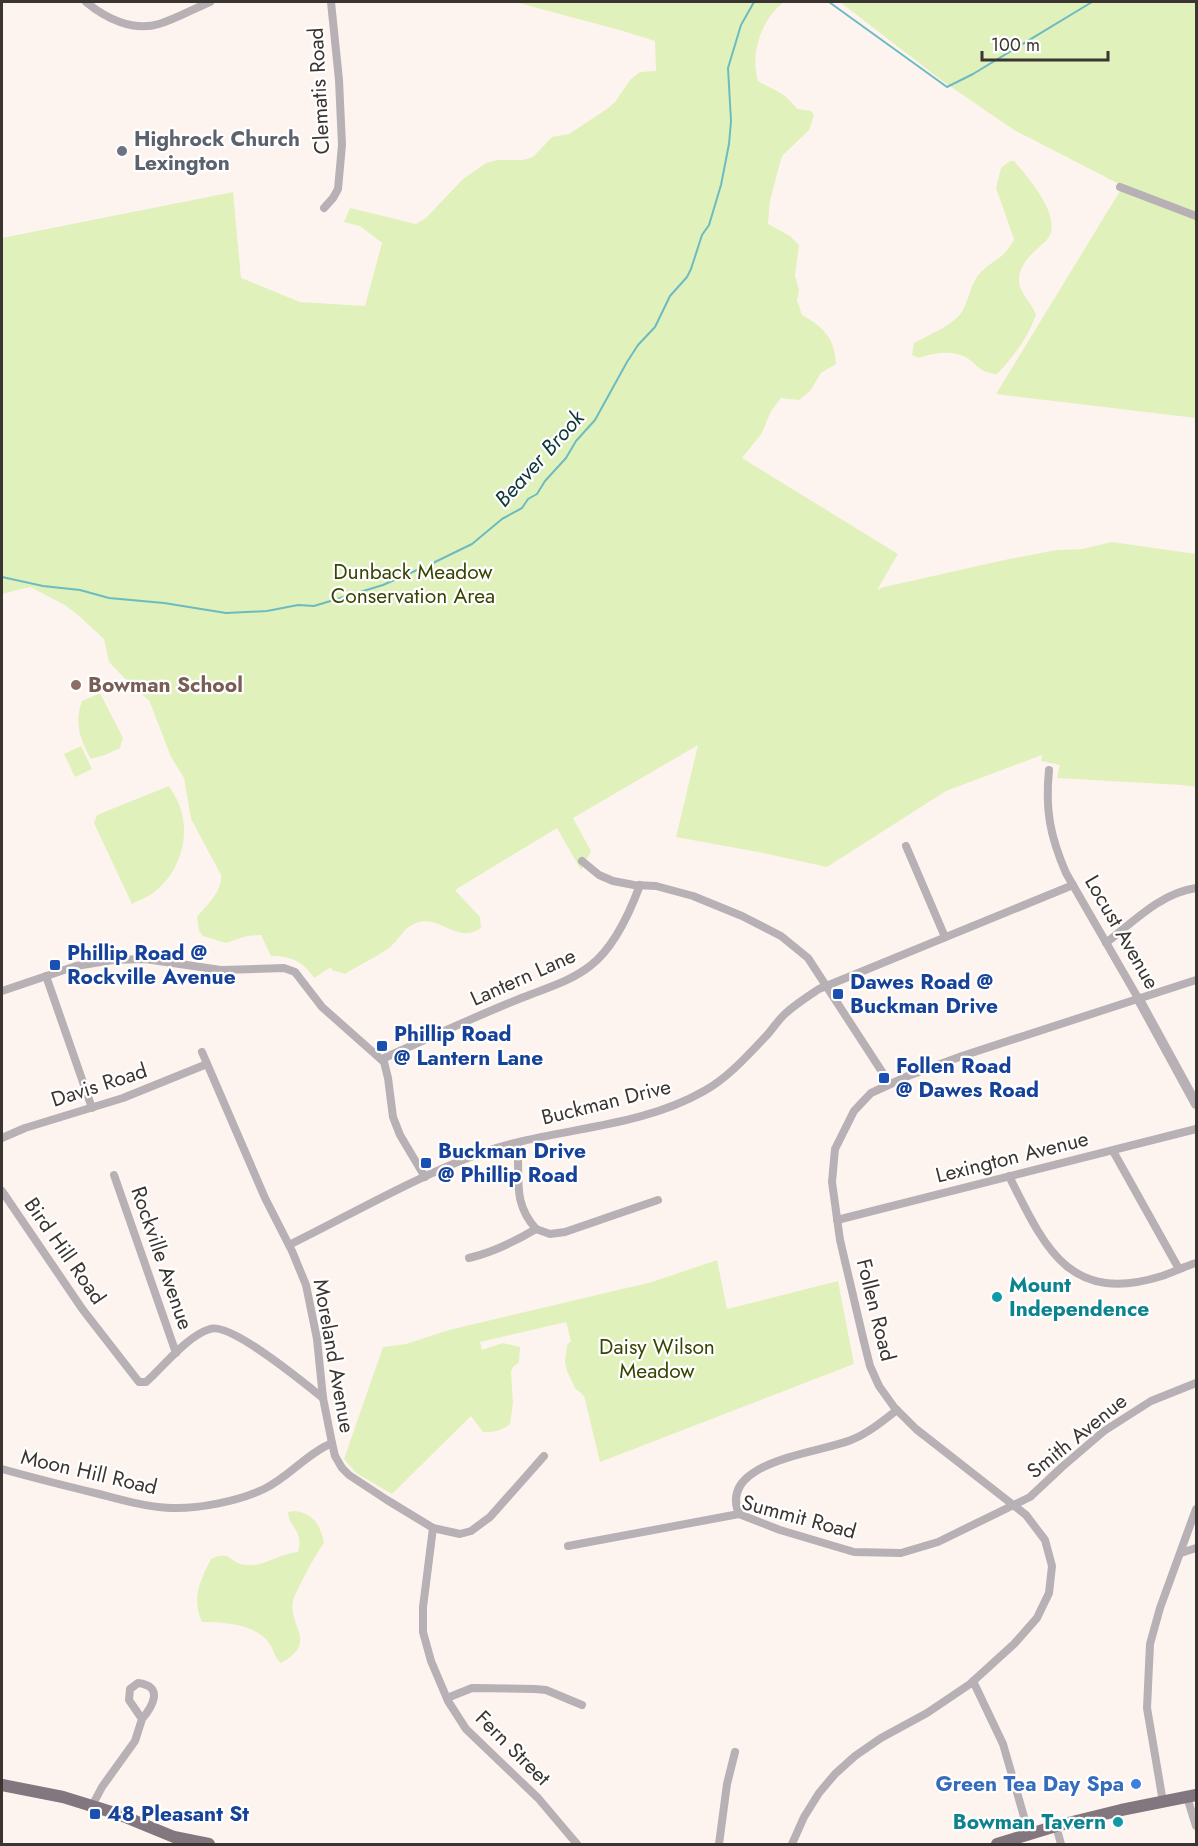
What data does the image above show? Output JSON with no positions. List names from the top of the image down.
{
  "streets": {
    "street": [
      "Clematis Road",
      "Locust Avenue",
      "Lantern Lane",
      "Davis Road",
      "Buckman Drive",
      "Lexington Avenue",
      "Bird Hill Road",
      "Rockville Avenue",
      "Follen Road",
      "Moreland Avenue",
      "Smith Avenue",
      "Moon Hill Road",
      "Summit Road",
      "Fern Street"
    ]
  },
  "crossings": [
    ["Locust Avenue", "Buckman Drive"],
    ["Locust Avenue", "Follen Road"],
    ["Davis Road", "Moreland Avenue"],
    ["Buckman Drive", "Moreland Avenue"],
    ["Lexington Avenue", "Follen Road"],
    ["Bird Hill Road", "Rockville Avenue"],
    ["Follen Road", "Smith Avenue"],
    ["Follen Road", "Summit Road"],
    ["Moreland Avenue", "Moon Hill Road"],
    ["Moreland Avenue", "Fern Street"],
    ["Smith Avenue", "Summit Road"]
  ],
  "water": ["Beaver Brook"],
  "parks": ["Dunback Meadow Conservation Area", "Daisy Wilson Meadow"],
  "places": {
    "other": [
      "Highrock Church Lexington",
      "Bowman School",
      "Mount Independence",
      "Green Tea Day Spa",
      "Bowman Tavern"
    ],
    "transit": [
      "Phillip Road @ Rockville Avenue",
      "Dawes Road @ Buckman Drive",
      "Phillip Road @ Lantern Lane",
      "Follen Road @ Dawes Road",
      "Buckman Drive @ Phillip Road",
      "48 Pleasant St"
    ]
  },
  "scale_bar": "100 m"
}
